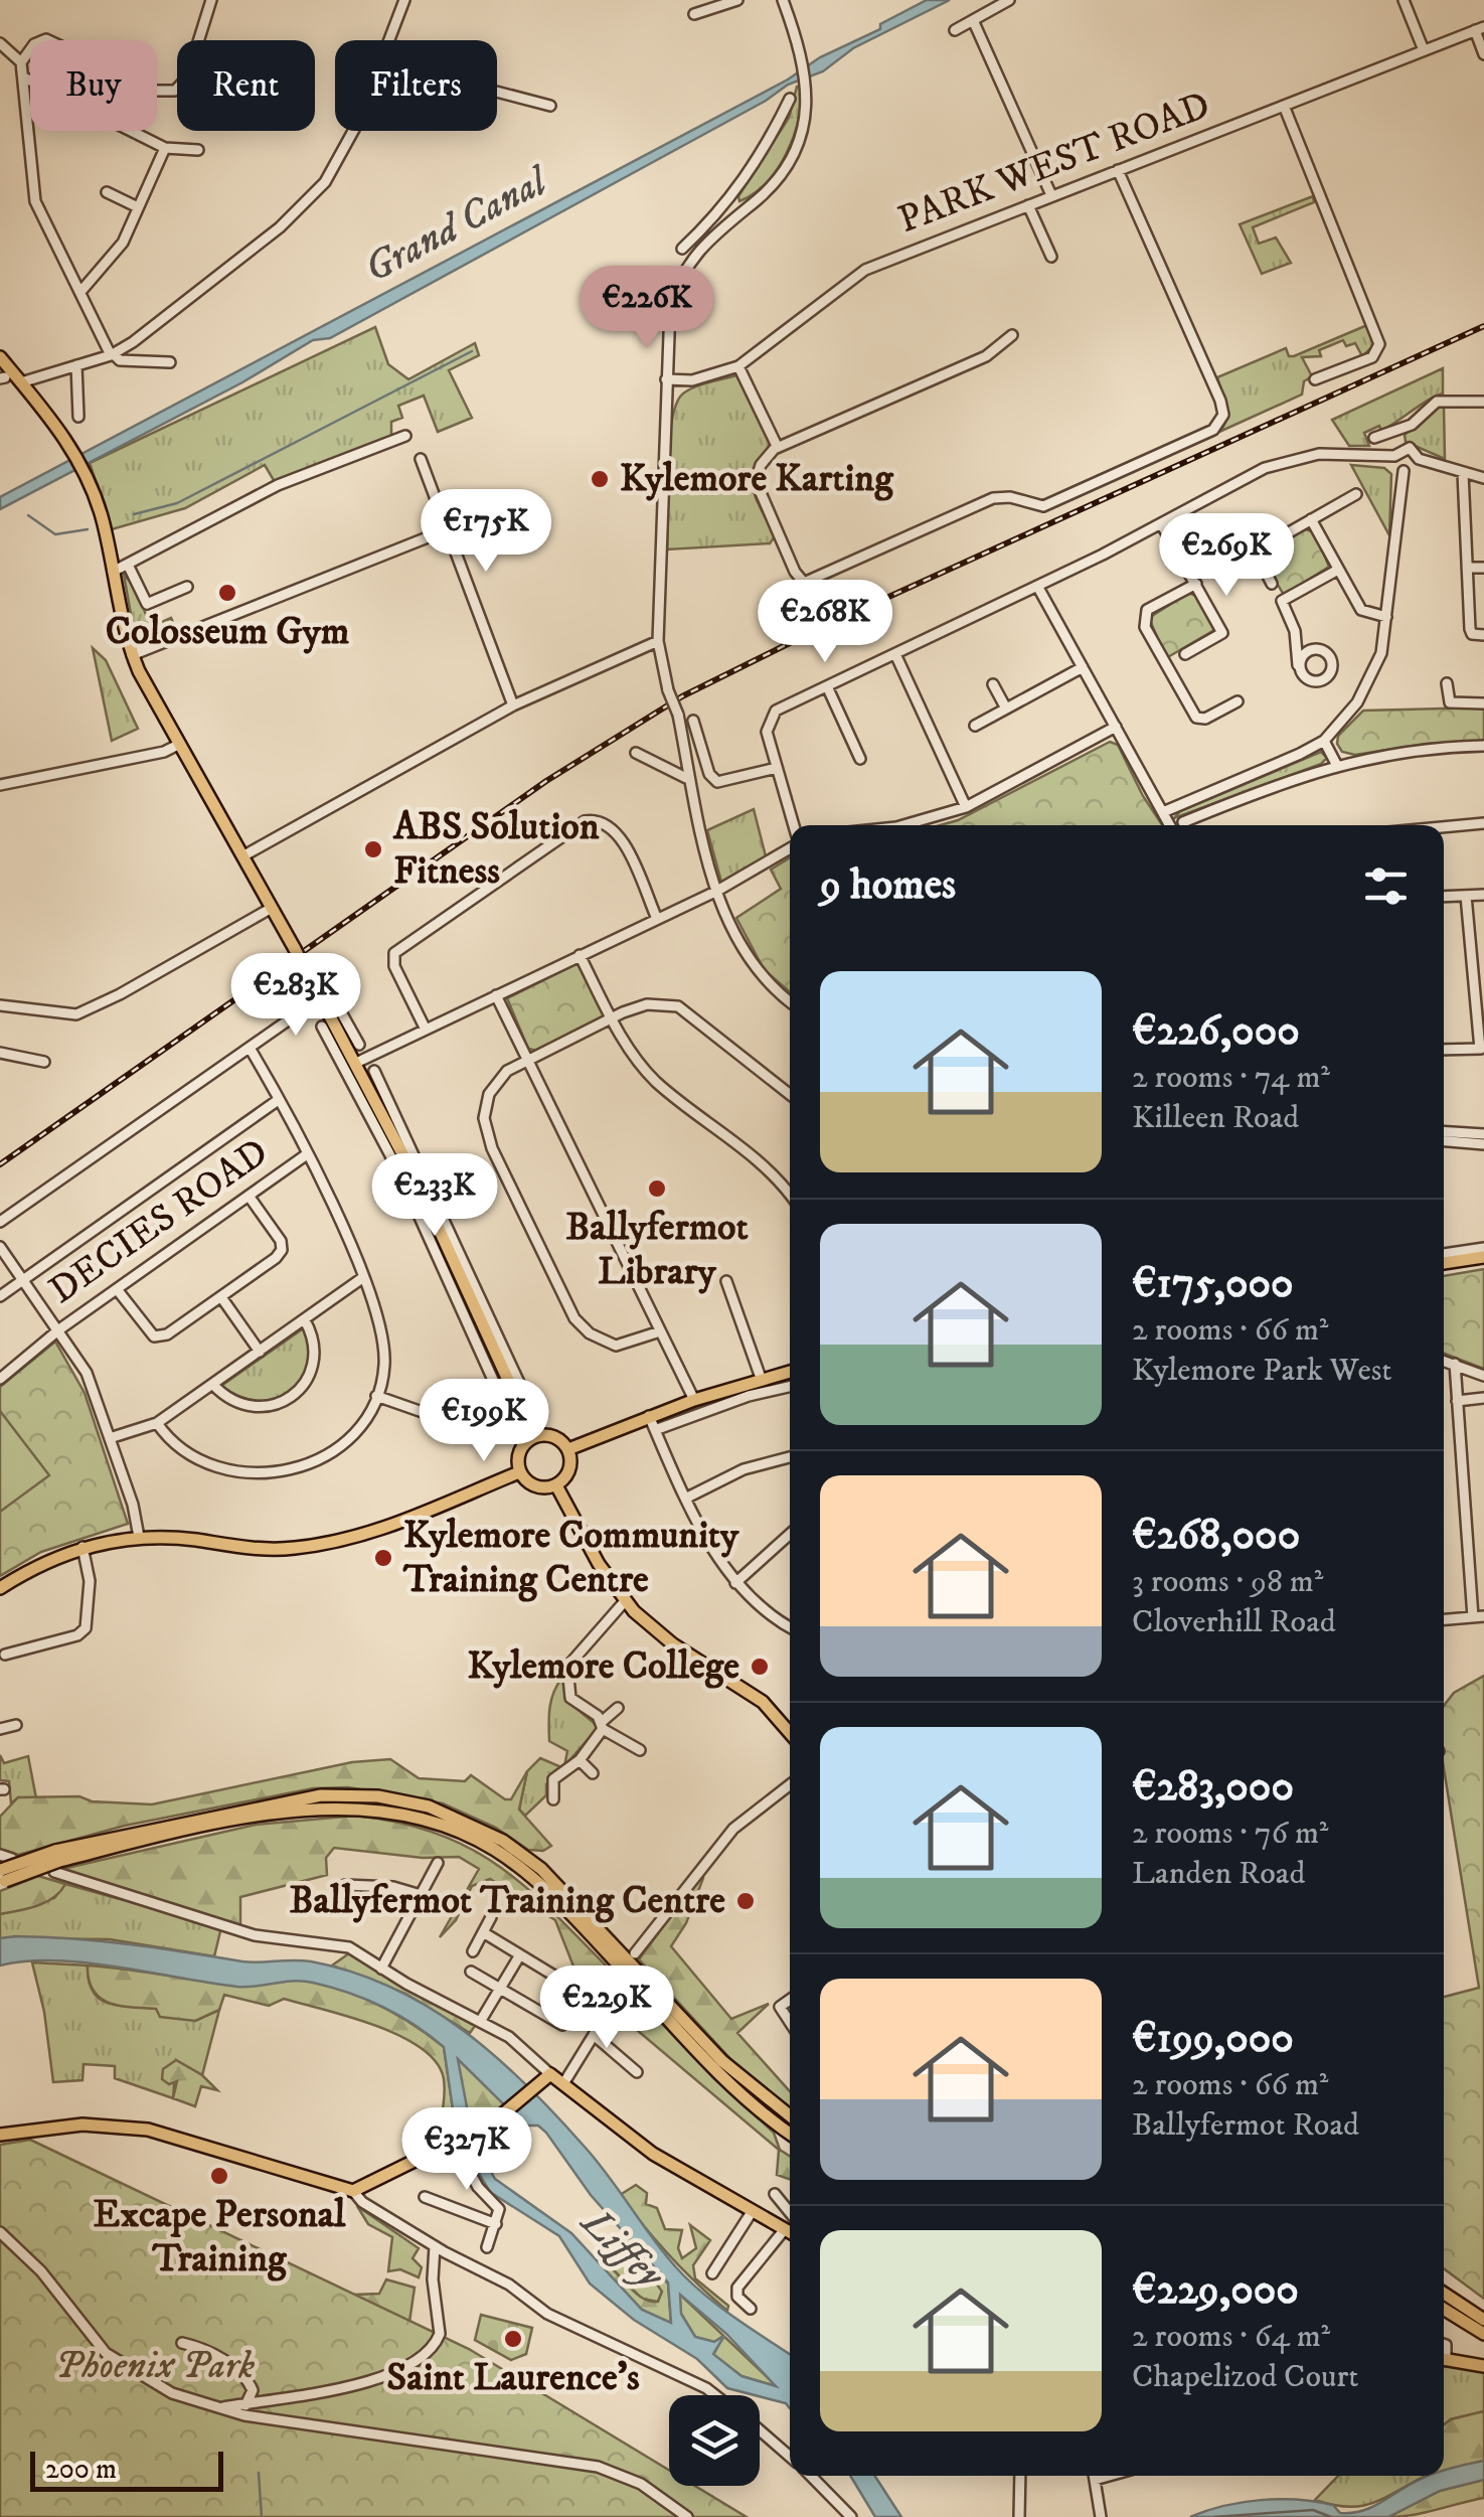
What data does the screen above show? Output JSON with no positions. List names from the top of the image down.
{
  "streets": {
    "street": ["PARK WEST ROAD", "DECIES ROAD"]
  },
  "water": ["Grand Canal", "Liffey"],
  "parks": ["Phoenix Park"],
  "places": [
    "Kylemore Karting",
    "Colosseum Gym",
    "ABS Solution Fitness",
    "Ballyfermot Library",
    "Kylemore Community Training Centre",
    "Kylemore College",
    "Ballyfermot Training Centre",
    "Excape Personal Training",
    "Saint Laurence's"
  ],
  "scale_bar": "200 m",
  "page": {
    "chip": ["Buy", "Rent", "Filters"],
    "price": [
      "€226K",
      "€175K",
      "€269K",
      "€268K",
      "€283K",
      "€233K",
      "€199K",
      "€229K",
      "€327K"
    ],
    "heading": "9 homes",
    "list": [
      {
        "name": "€226,000",
        "note": "2 rooms · 74 m² · Killeen Road"
      },
      {
        "name": "€175,000",
        "note": "2 rooms · 66 m² · Kylemore Park West"
      },
      {
        "name": "€268,000",
        "note": "3 rooms · 98 m² · Cloverhill Road"
      },
      {
        "name": "€283,000",
        "note": "2 rooms · 76 m² · Landen Road"
      },
      {
        "name": "€199,000",
        "note": "2 rooms · 66 m² · Ballyfermot Road"
      },
      {
        "name": "€229,000",
        "note": "2 rooms · 64 m² · Chapelizod Court"
      }
    ],
    "scale": "200 m"
  }
}
